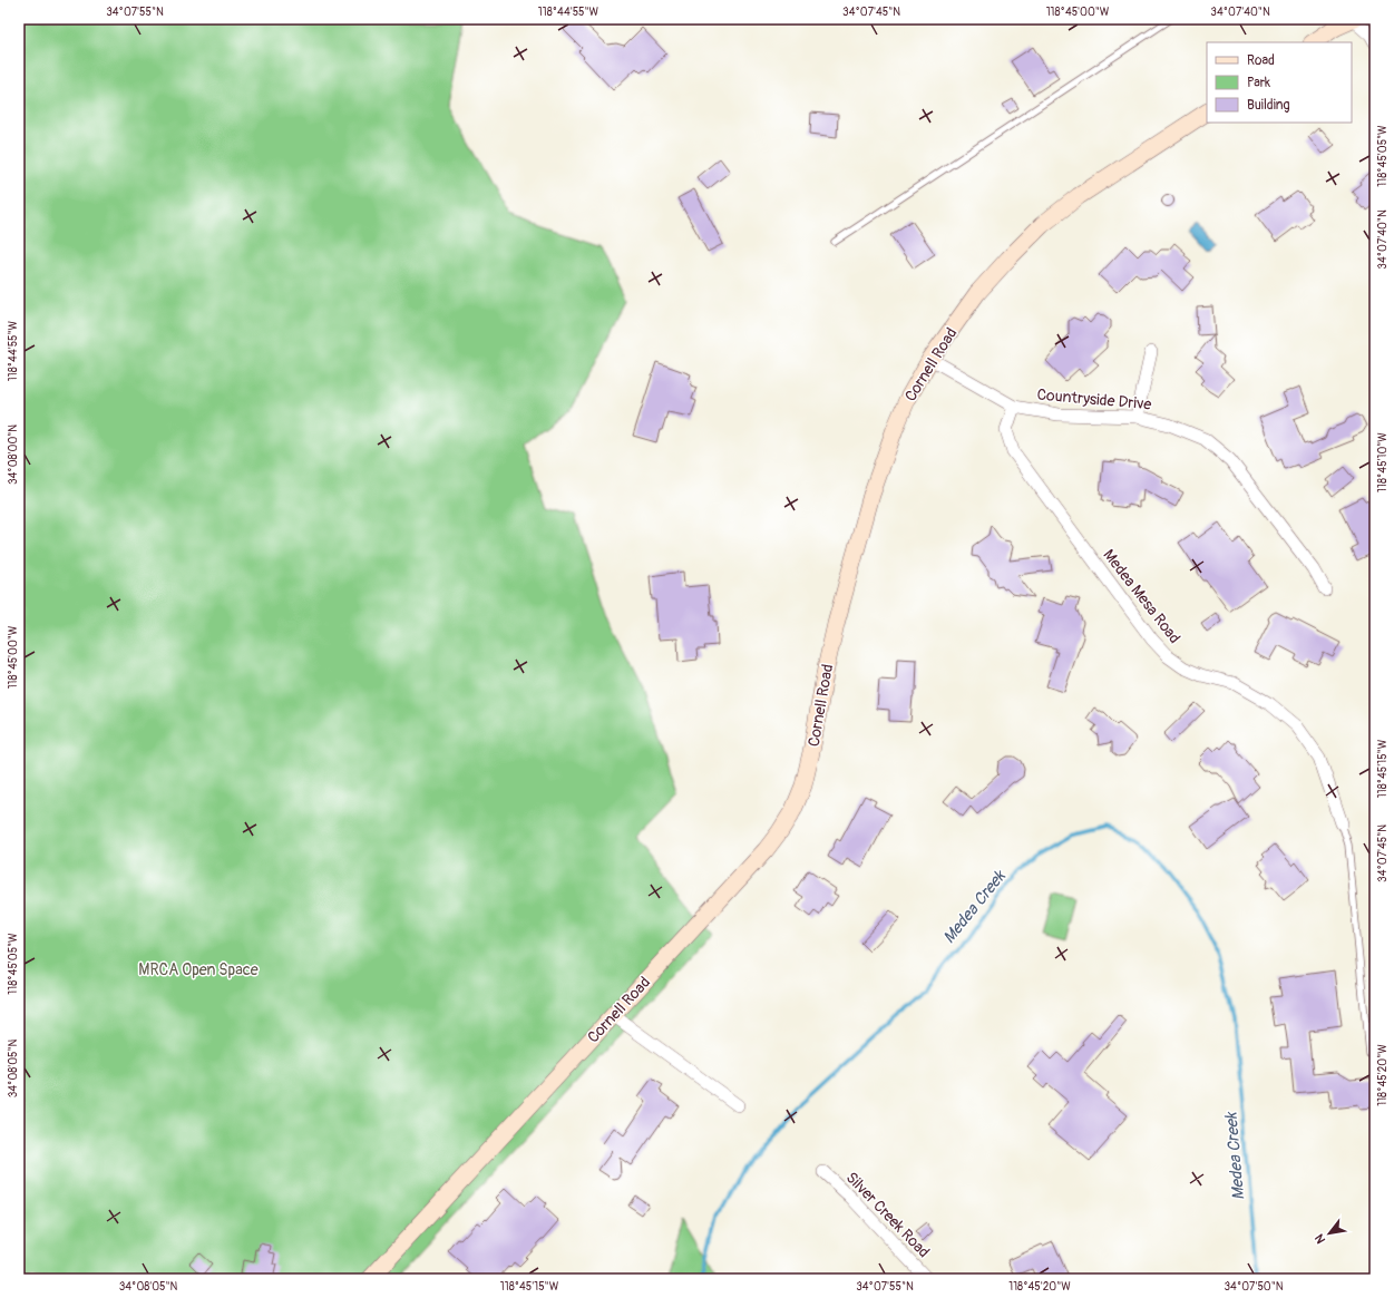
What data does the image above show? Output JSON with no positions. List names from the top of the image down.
{
  "streets": {
    "main road": ["Cornell Road"],
    "street": ["Countryside Drive", "Medea Mesa Road", "Silver Creek Road"]
  },
  "crossings": [
    ["Cornell Road", "Countryside Drive"],
    ["Countryside Drive", "Medea Mesa Road"]
  ],
  "water": ["Medea Creek"],
  "parks": ["MRCA Open Space"],
  "legend": ["Road", "Park", "Building"],
  "north": "bottom left",
  "coordinates": [
    "34°07'55\"N",
    "118°44'55\"W",
    "34°07'45\"N",
    "118°45'00\"W",
    "34°07'40\"N",
    "118°45'05\"W",
    "34°08'00\"N",
    "118°45'10\"W",
    "118°45'15\"W",
    "34°08'05\"N",
    "118°45'20\"W",
    "34°07'50\"N"
  ]
}
